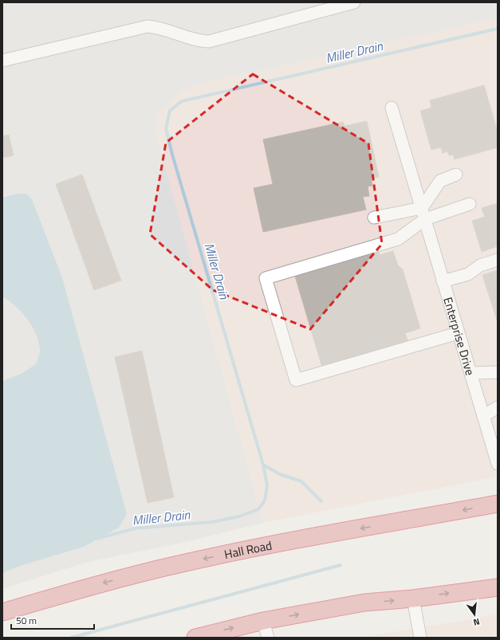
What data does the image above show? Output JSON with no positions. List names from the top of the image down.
{
  "streets": {
    "highway": ["Hall Road"],
    "street": ["Enterprise Drive"]
  },
  "water": ["Miller Drain"],
  "scale_bar": "50 m",
  "north": "bottom"
}
